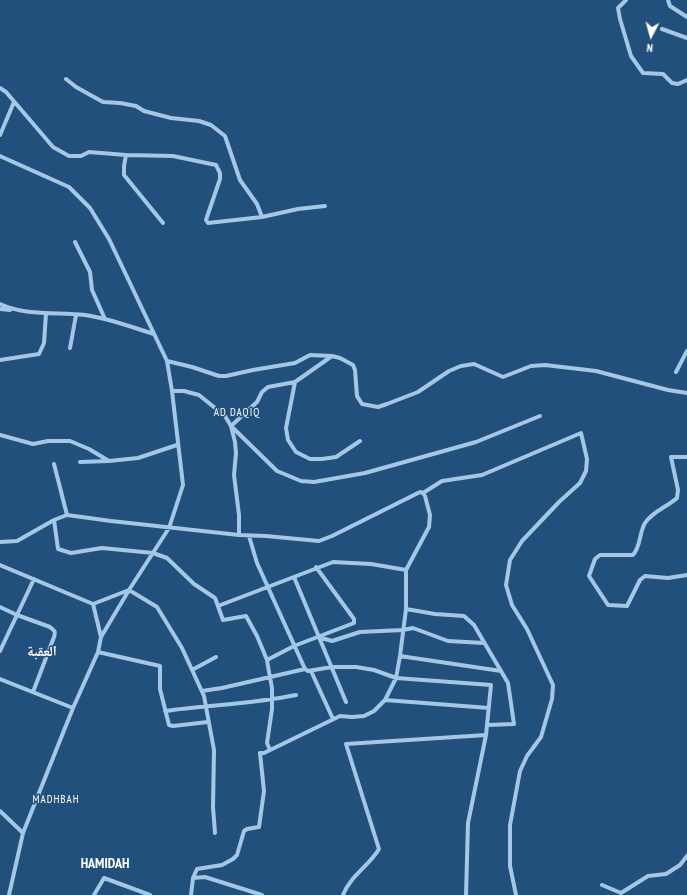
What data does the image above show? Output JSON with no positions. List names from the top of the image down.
{
  "districts": [
    "AD DAQIQ",
    "العقبة",
    "MADHBAH",
    "HAMIDAH"
  ],
  "north": "bottom"
}
